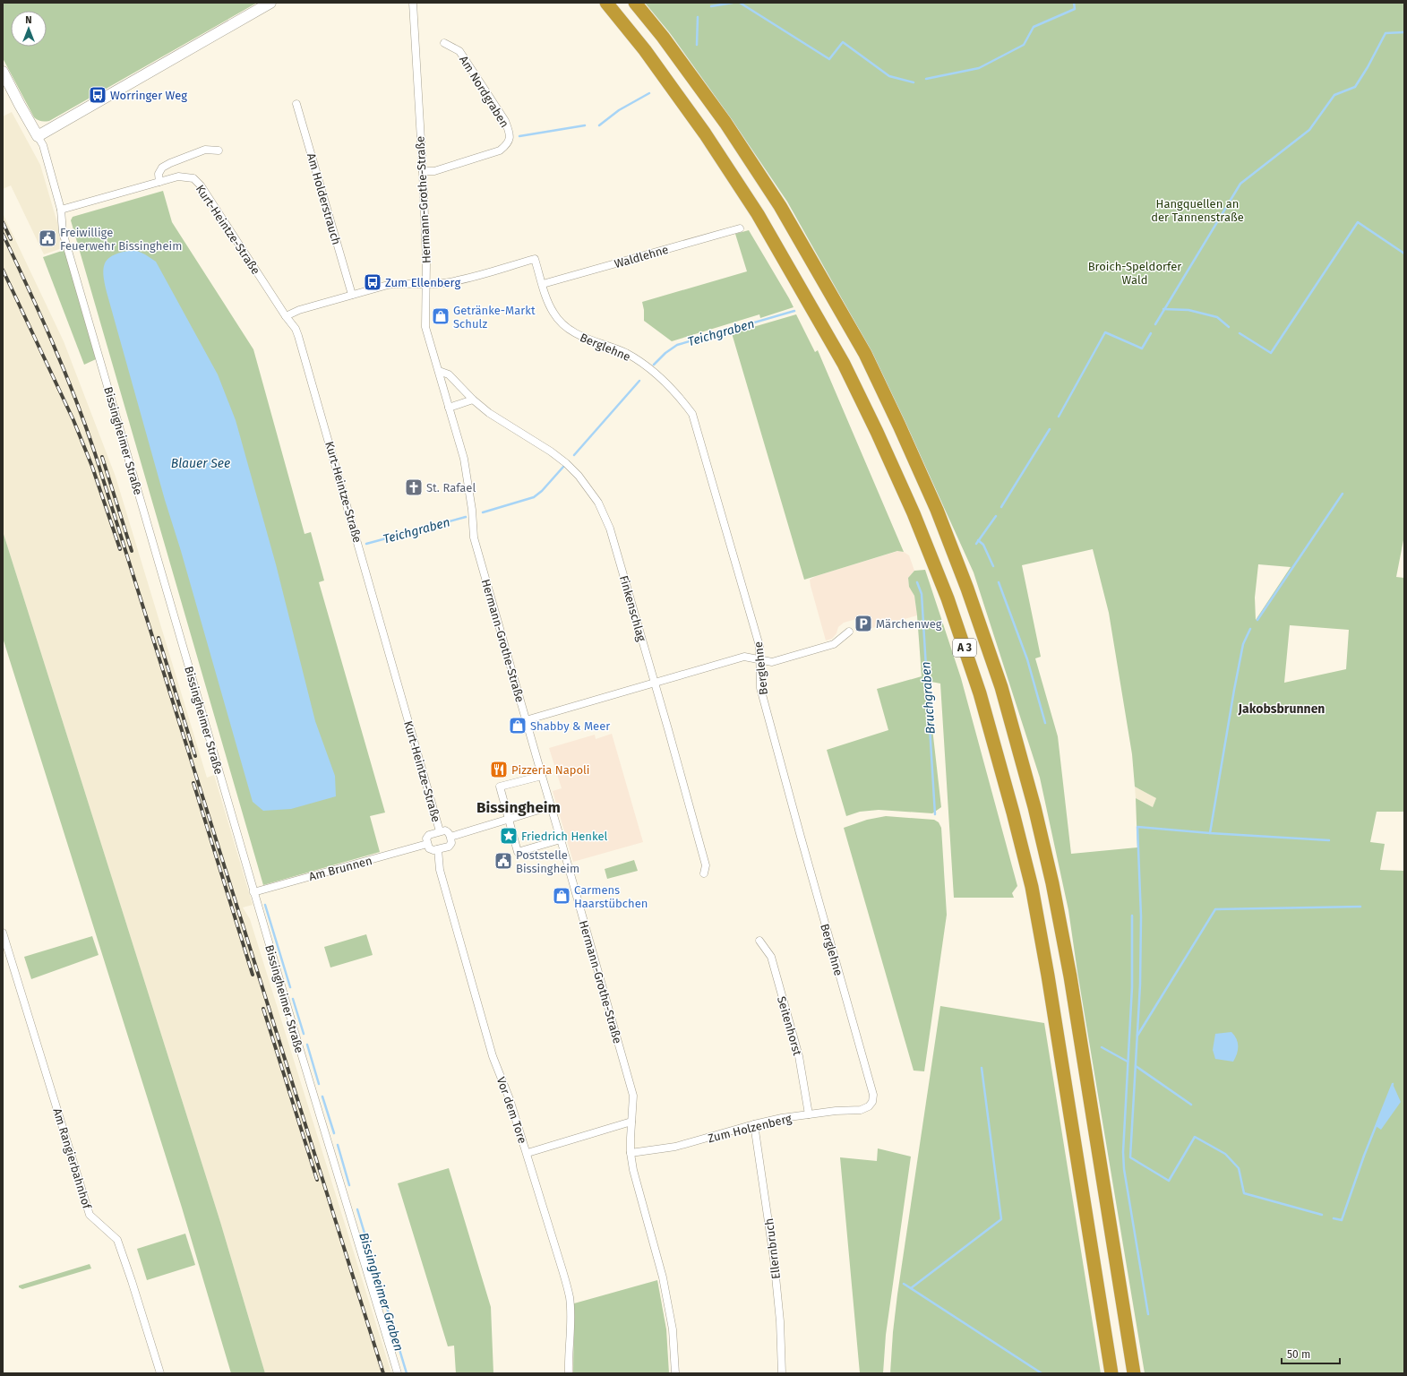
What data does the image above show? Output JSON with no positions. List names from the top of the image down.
{
  "streets": {
    "highway": ["A 3"],
    "street": [
      "Am Nordgraben",
      "Am Holderstrauch",
      "Hermann-Grothe-Straße",
      "Kurt-Heintze-Straße",
      "Waldlehne",
      "Berglehne",
      "Bissingheimer Straße",
      "Finkenschlag",
      "Am Brunnen",
      "Seitenhorst",
      "Vor dem Tore",
      "Zum Holzenberg",
      "Am Rangierbahnhof",
      "Ellernbruch"
    ]
  },
  "crossings": [
    ["Am Nordgraben", "Hermann-Grothe-Straße"],
    ["Hermann-Grothe-Straße", "Berglehne"],
    ["Hermann-Grothe-Straße", "Finkenschlag"],
    ["Hermann-Grothe-Straße", "Zum Holzenberg"],
    ["Kurt-Heintze-Straße", "Am Brunnen"],
    ["Kurt-Heintze-Straße", "Vor dem Tore"],
    ["Waldlehne", "Berglehne"],
    ["Berglehne", "Zum Holzenberg"],
    ["Bissingheimer Straße", "Am Brunnen"],
    ["Am Brunnen", "Vor dem Tore"],
    ["Seitenhorst", "Zum Holzenberg"],
    ["Zum Holzenberg", "Ellernbruch"]
  ],
  "districts": ["Jakobsbrunnen", "Bissingheim"],
  "water": [
    "Teichgraben",
    "Blauer See",
    "Bruchgraben",
    "Bissingheimer Graben"
  ],
  "parks": ["Hangquellen an der Tannenstraße", "Broich-Speldorfer Wald"],
  "places": {
    "bus stop": ["Worringer Weg", "Zum Ellenberg"],
    "public building": ["Freiwillige Feuerwehr Bissingheim", "Poststelle Bissingheim"],
    "shop": ["Getränke-Markt Schulz", "Shabby & Meer", "Carmens Haarstübchen"],
    "church": ["St. Rafael"],
    "parking": ["Märchenweg"],
    "restaurant": ["Pizzeria Napoli"],
    "place": ["Friedrich Henkel"]
  },
  "scale_bar": "50 m",
  "north": "top"
}
